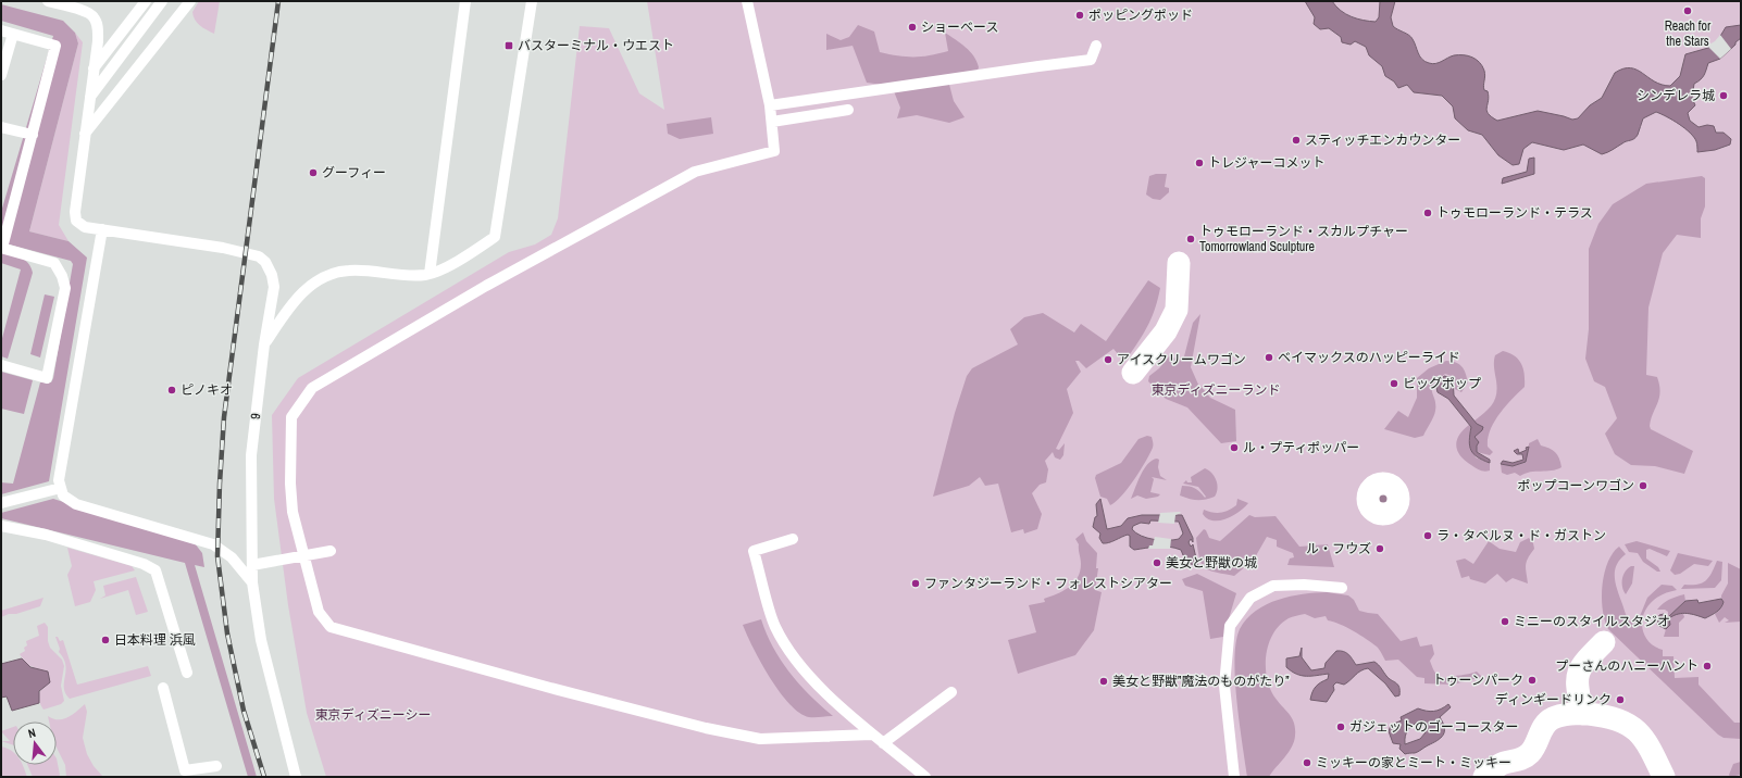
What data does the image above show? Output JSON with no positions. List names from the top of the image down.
{
  "streets": {
    "lane": ["9"]
  },
  "parks": ["東京ディズニーランド", "東京ディズニーシー"],
  "places": {
    "other": [
      "Reach for the Stars",
      "ポッピングポッド",
      "ショーベース",
      "シンデレラ城",
      "スティッチエンカウンター",
      "トレジャーコメット",
      "グーフィー",
      "トゥモローランド・テラス",
      "トゥモローランド・スカルプチャー Tomorrowland Sculpture",
      "ベイマックスのハッピーライド",
      "アイスクリームワゴン",
      "ビッグポップ",
      "ピノキオ",
      "ル・プティポッパー",
      "ポップコーンワゴン",
      "ラ・タベルヌ・ド・ガストン",
      "ル・フウズ",
      "美女と野獣の城",
      "ファンタジーランド・フォレストシアター",
      "ミニーのスタイルスタジオ",
      "日本料理 浜風",
      "プーさんのハニーハント",
      "トゥーンパーク",
      "美女と野獣”魔法のものがたり”",
      "ディンギードリンク",
      "ガジェットのゴーコースター",
      "ミッキーの家とミート・ミッキー"
    ],
    "transit": ["バスターミナル・ウエスト"]
  },
  "north": "top"
}
